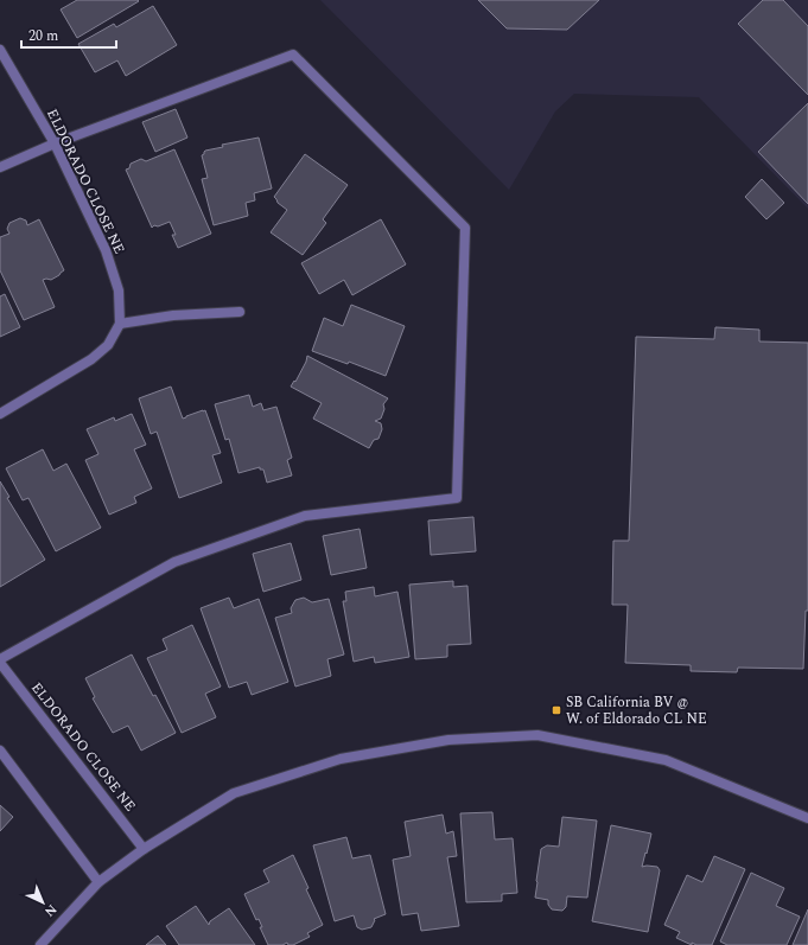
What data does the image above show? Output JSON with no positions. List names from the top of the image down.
{
  "streets": {
    "street": ["ELDORADO CLOSE NE"]
  },
  "places": {
    "transit": ["SB California BV @ W. of Eldorado CL NE"]
  },
  "scale_bar": "20 m",
  "north": "bottom right"
}
